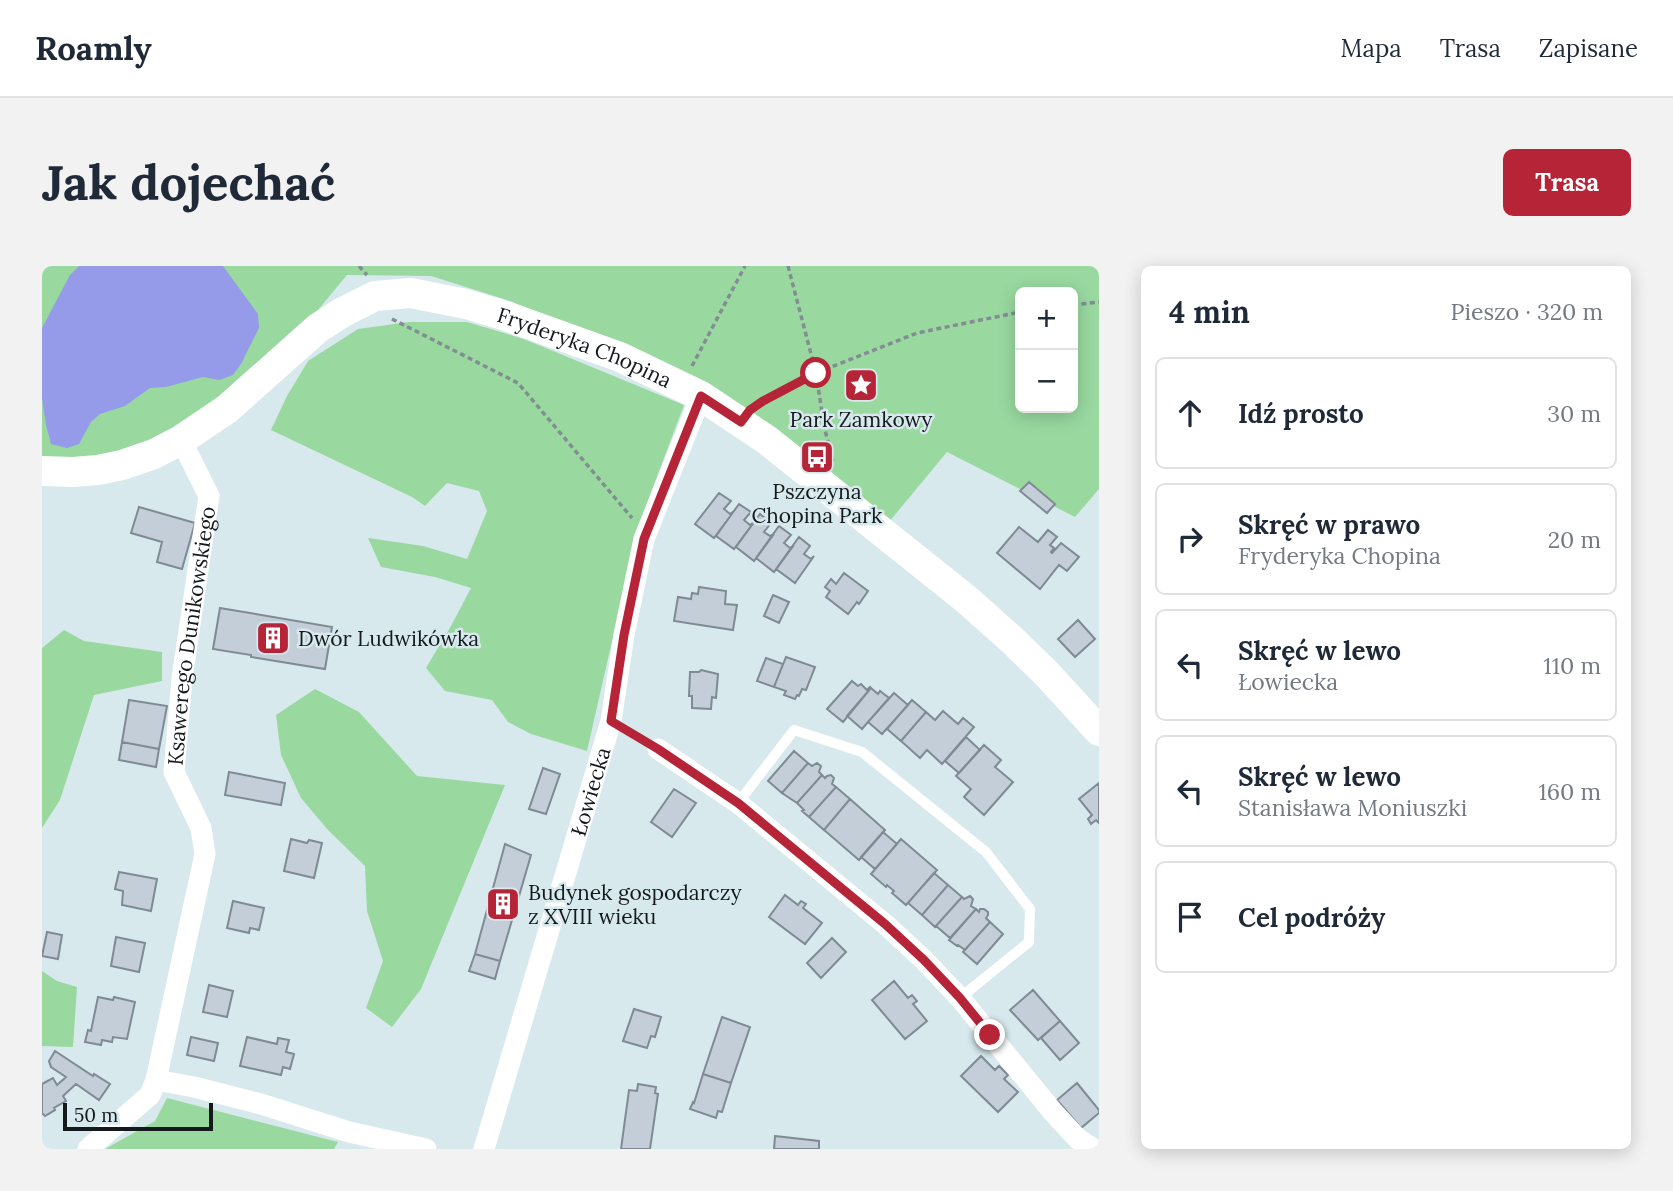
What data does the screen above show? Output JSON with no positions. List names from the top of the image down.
{
  "streets": {
    "street": ["Fryderyka Chopina", "Ksawerego Dunikowskiego", "Łowiecka"]
  },
  "crossings": [
    ["Fryderyka Chopina", "Ksawerego Dunikowskiego"],
    ["Fryderyka Chopina", "Łowiecka"]
  ],
  "places": {
    "place": ["Park Zamkowy"],
    "bus stop": ["Pszczyna Chopina Park"],
    "building": ["Dwór Ludwikówka", "Budynek gospodarczy z XVIII wieku"]
  },
  "scale_bar": "50 m",
  "page": {
    "header": "Roamly",
    "nav": ["Mapa", "Trasa", "Zapisane"],
    "buttons": "Trasa",
    "title": "Jak dojechać",
    "heading": ["4 min", "Pieszo · 320 m"],
    "map_buttons": ["+", "−"],
    "list": [
      ["Idź prosto", "30 m"],
      ["Skręć w prawo", "Fryderyka Chopina", "20 m"],
      ["Skręć w lewo", "Łowiecka", "110 m"],
      ["Skręć w lewo", "Stanisława Moniuszki", "160 m"],
      "Cel podróży"
    ],
    "scale": "50 m"
  }
}
